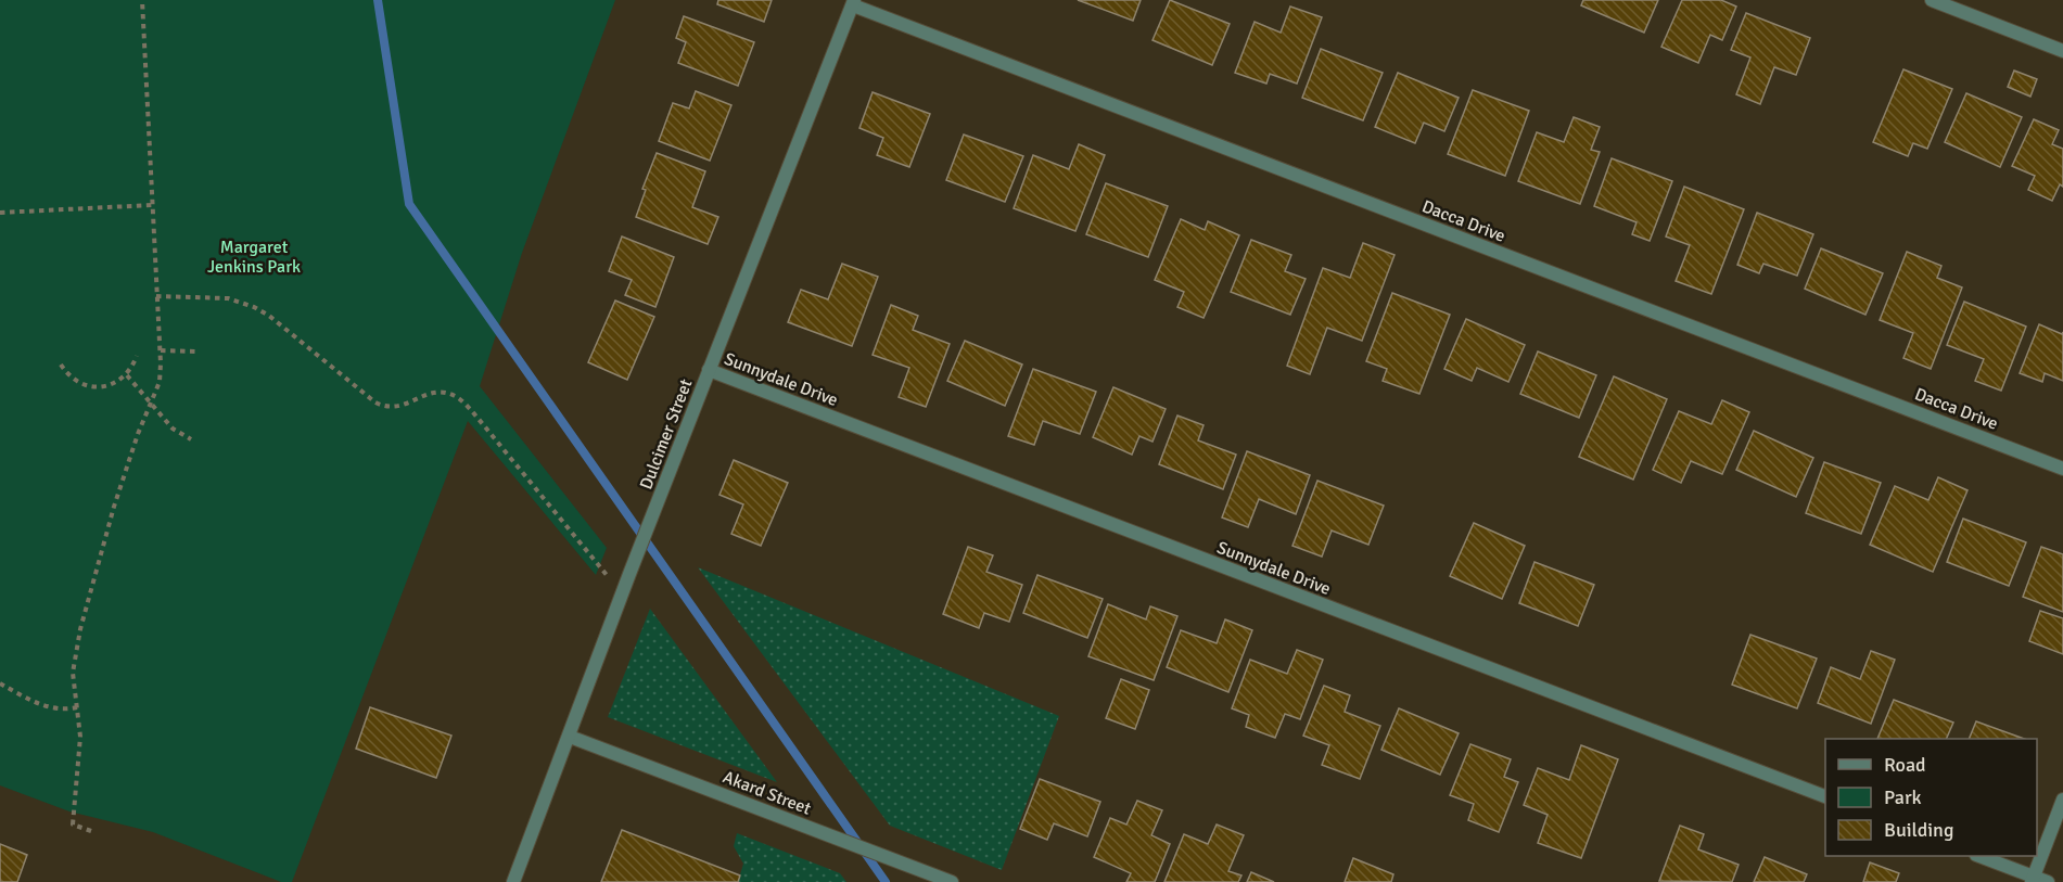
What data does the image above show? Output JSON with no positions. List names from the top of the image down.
{
  "streets": {
    "street": [
      "Dacca Drive",
      "Sunnydale Drive",
      "Dulcimer Street",
      "Akard Street"
    ]
  },
  "crossings": [
    ["Dacca Drive", "Dulcimer Street"],
    ["Sunnydale Drive", "Dulcimer Street"],
    ["Dulcimer Street", "Akard Street"]
  ],
  "parks": ["Margaret Jenkins Park"],
  "legend": ["Road", "Park", "Building"]
}
